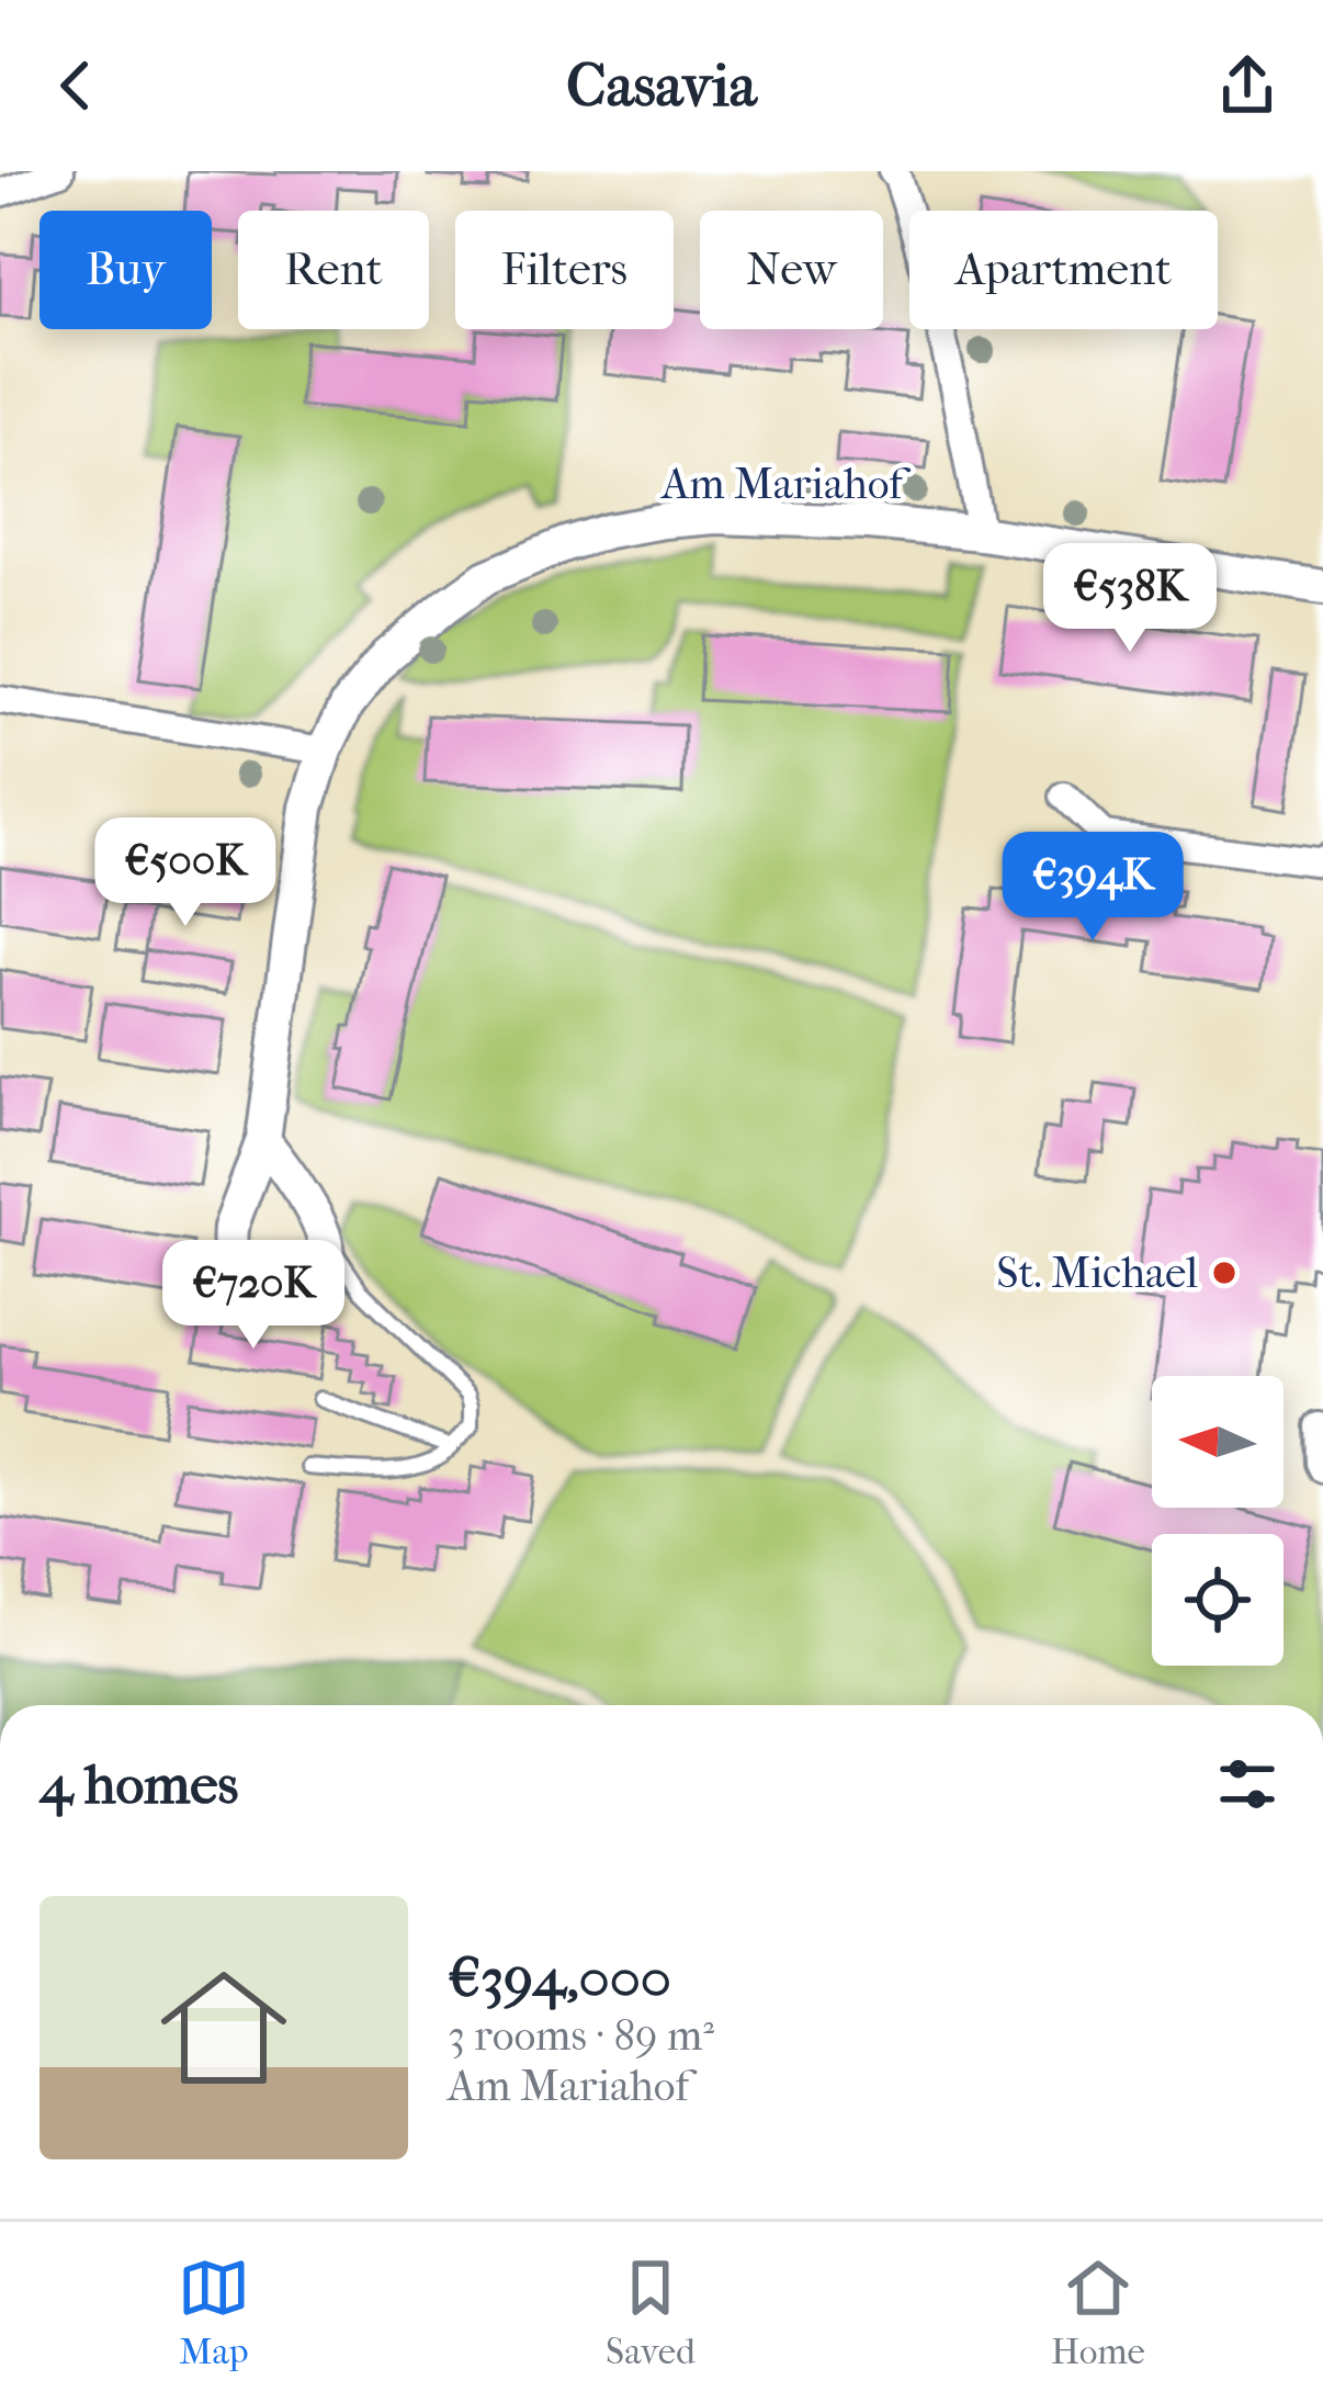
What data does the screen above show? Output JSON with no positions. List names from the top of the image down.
{
  "streets": {
    "street": ["Am Mariahof"]
  },
  "places": ["St. Michael"],
  "north": "left",
  "page": {
    "header": "Casavia",
    "chip": [
      "Buy",
      "Rent",
      "Filters",
      "New",
      "Apartment"
    ],
    "price": [
      "€538K",
      "€500K",
      "€394K",
      "€720K"
    ],
    "heading": "4 homes",
    "list": [
      {
        "name": "€394,000",
        "note": "3 rooms · 89 m² · Am Mariahof"
      }
    ],
    "tabs": ["Map", "Saved", "Home"]
  }
}
